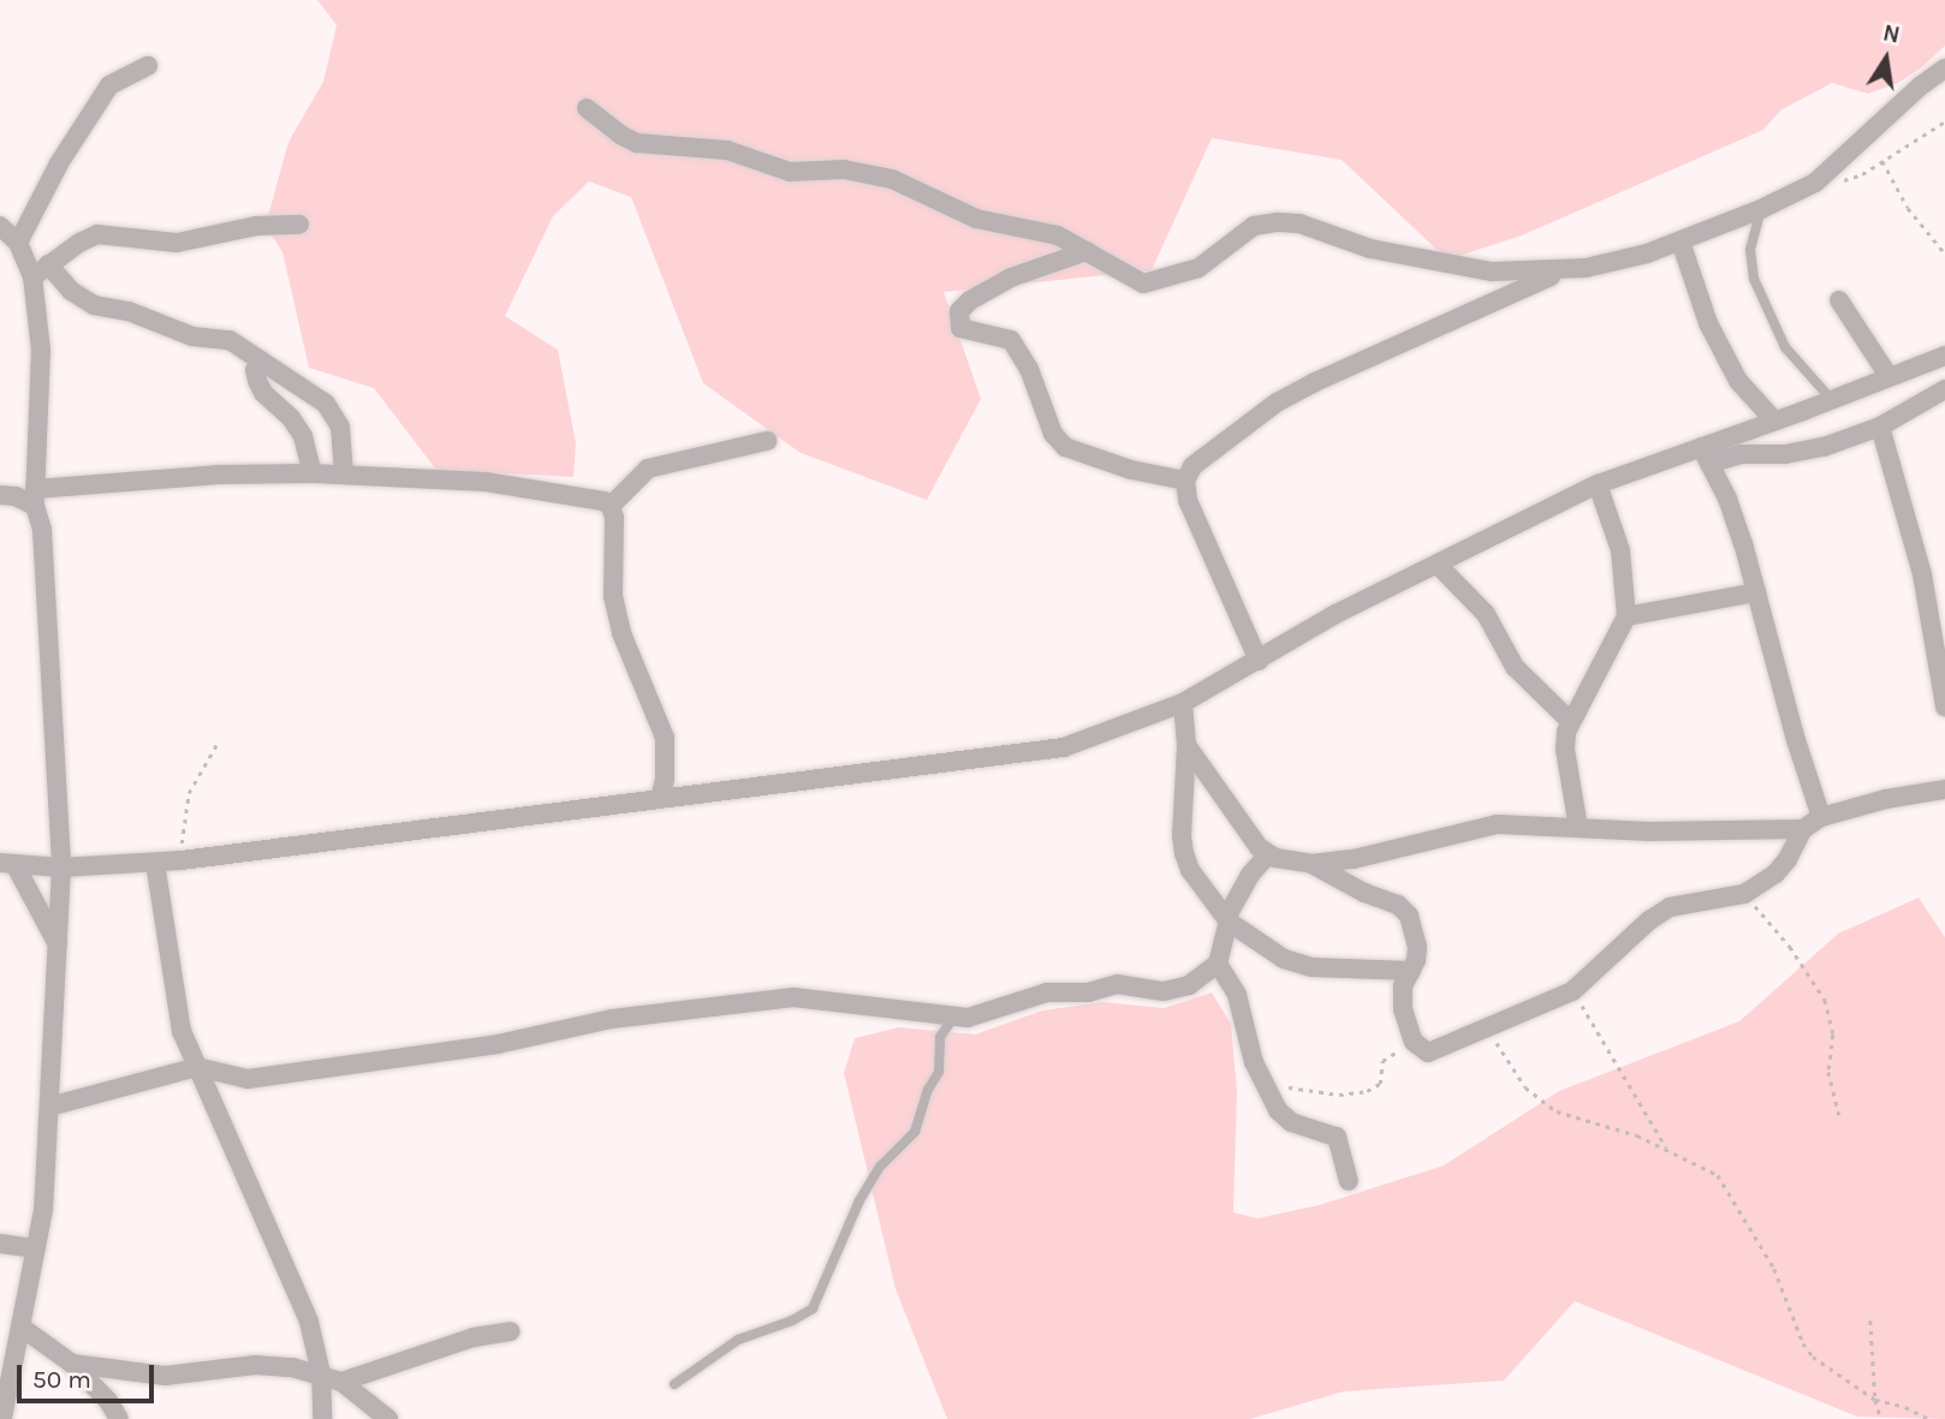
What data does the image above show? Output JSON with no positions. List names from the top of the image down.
{
  "scale_bar": "50 m",
  "north": "top"
}
